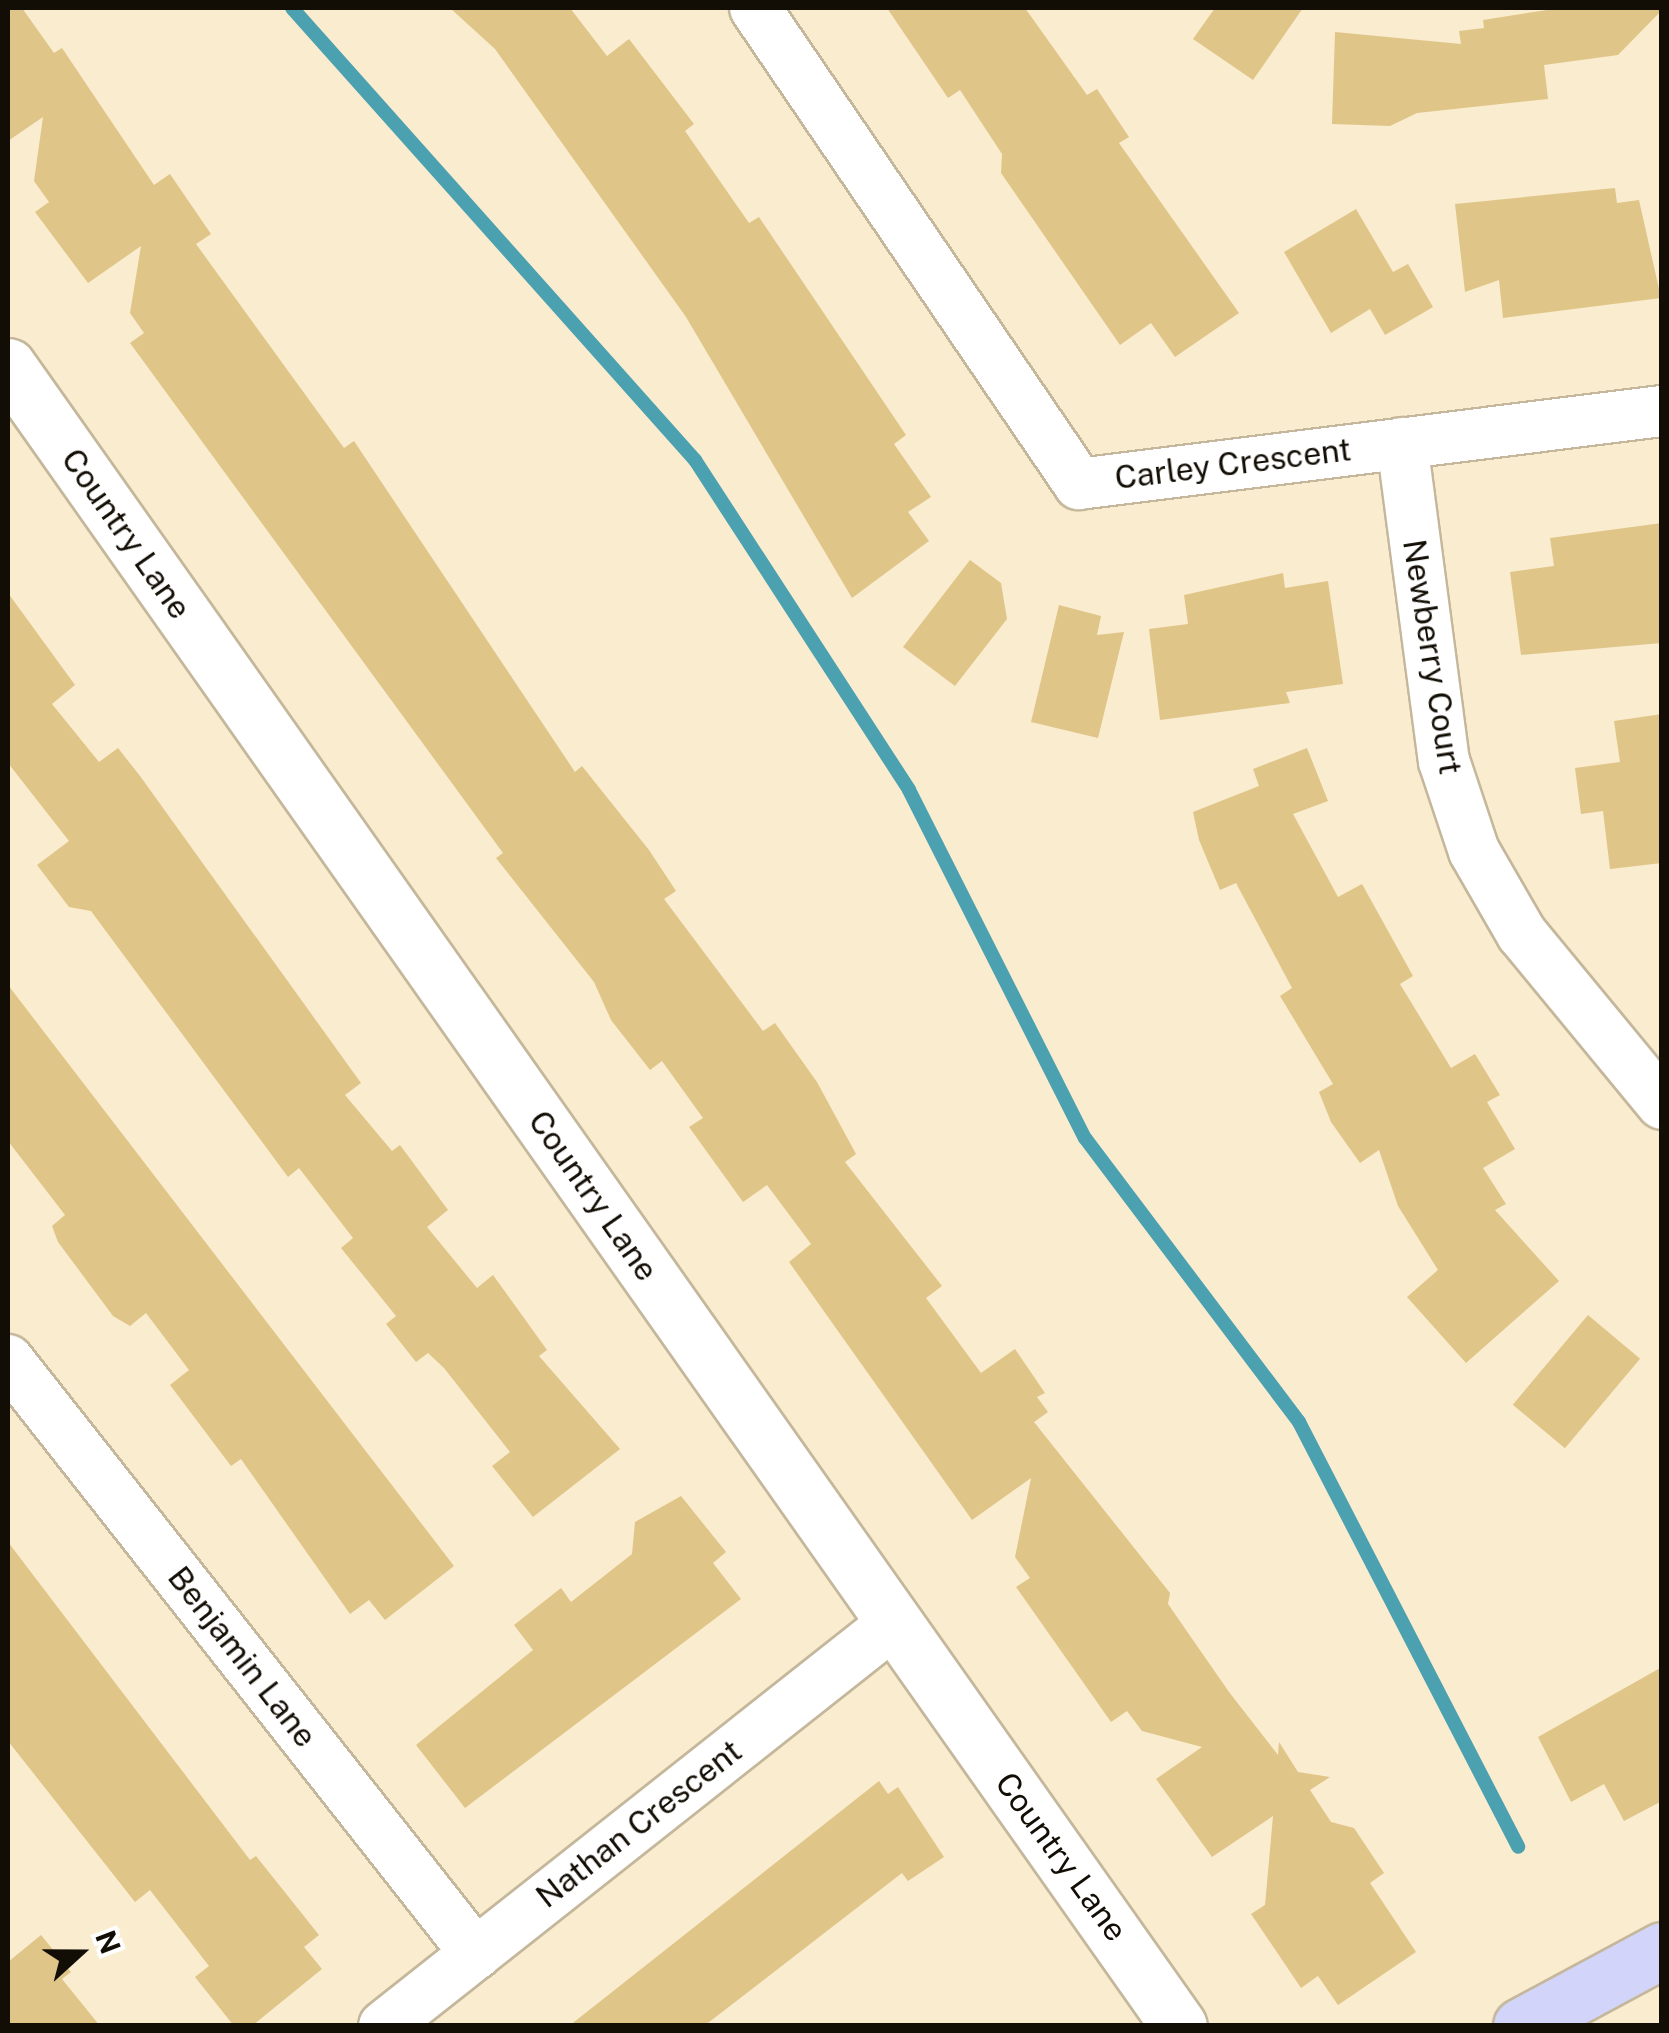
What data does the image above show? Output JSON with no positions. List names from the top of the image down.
{
  "streets": {
    "street": [
      "Carley Crescent",
      "Country Lane",
      "Newberry Court",
      "Benjamin Lane",
      "Nathan Crescent"
    ]
  },
  "crossings": [
    ["Carley Crescent", "Newberry Court"],
    ["Country Lane", "Nathan Crescent"],
    ["Benjamin Lane", "Nathan Crescent"]
  ],
  "north": "right"
}
